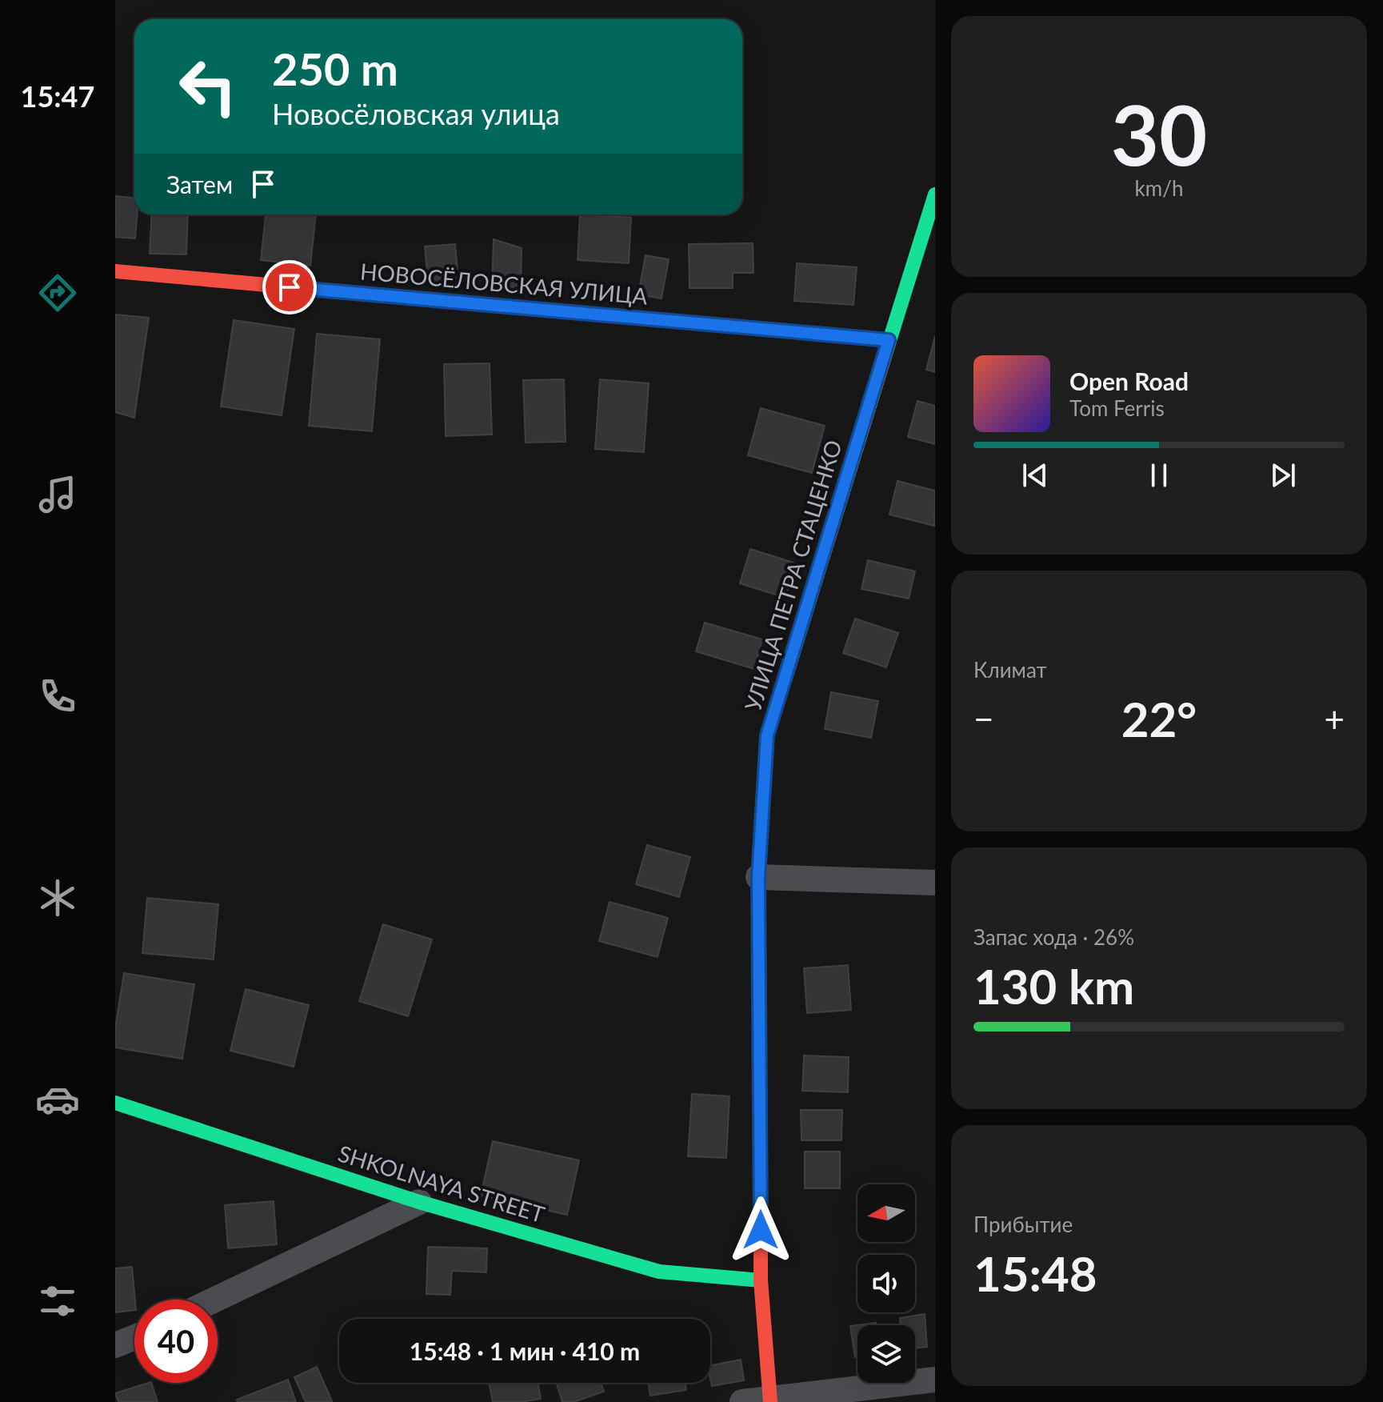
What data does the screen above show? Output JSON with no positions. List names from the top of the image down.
{
  "streets": {
    "street": ["НОВОСЁЛОВСКАЯ УЛИЦА", "УЛИЦА ПЕТРА СТАЦЕНКО", "SHKOLNAYA STREET"]
  },
  "crossings": [
    ["НОВОСЁЛОВСКАЯ УЛИЦА", "УЛИЦА ПЕТРА СТАЦЕНКО"],
    ["УЛИЦА ПЕТРА СТАЦЕНКО", "SHKOLNAYA STREET"]
  ],
  "north": "left",
  "page": {
    "tabs": "15:47",
    "tile": [
      ["30", "km/h"],
      "Климат",
      ["Запас хода · 26%", "130 km"],
      ["Прибытие", "15:48"]
    ],
    "turn": ["250 m", "Новосёловская улица"],
    "then": "Затем",
    "song": ["Open Road", "Tom Ferris"],
    "heat": ["−", "22°", "+"],
    "limit": "40",
    "trip": "15:48 · 1 мин · 410 m"
  }
}
